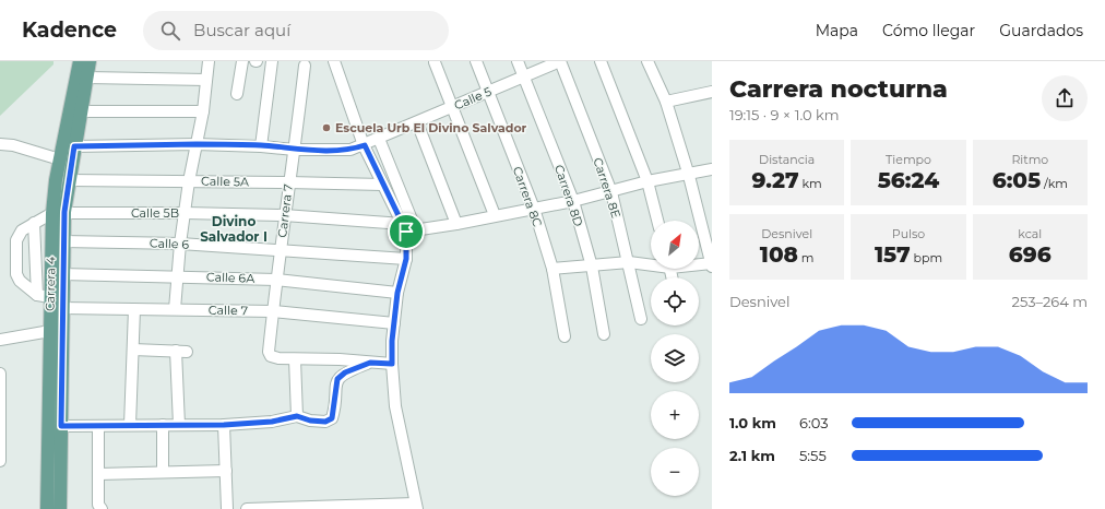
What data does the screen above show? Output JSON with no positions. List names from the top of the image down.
{
  "streets": {
    "main road": ["Carrera 4"],
    "street": [
      "Calle 5",
      "Calle 5A",
      "Carrera 8E",
      "Carrera 8D",
      "Carrera 8C",
      "Carrera 7",
      "Calle 5B",
      "Calle 6",
      "Calle 6A",
      "Calle 7"
    ]
  },
  "crossings": [
    ["Calle 5", "Carrera 8E"],
    ["Calle 5", "Carrera 8D"],
    ["Calle 5", "Carrera 8C"],
    ["Calle 5", "Carrera 7"],
    ["Calle 5", "Carrera 4"],
    ["Calle 5A", "Carrera 7"],
    ["Calle 5A", "Carrera 4"],
    ["Carrera 8E", "Calle 5B"],
    ["Carrera 8D", "Calle 5B"],
    ["Carrera 8C", "Calle 5B"],
    ["Carrera 7", "Calle 5B"],
    ["Carrera 7", "Calle 6"],
    ["Carrera 7", "Calle 6A"],
    ["Carrera 7", "Calle 7"],
    ["Calle 5B", "Carrera 4"],
    ["Calle 6", "Carrera 4"],
    ["Calle 6A", "Carrera 4"],
    ["Carrera 4", "Calle 7"]
  ],
  "districts": ["Divino Salvador I"],
  "places": ["Escuela Urb El Divino Salvador"],
  "north": "top right",
  "page": {
    "header": "Kadence",
    "search": "Buscar aquí",
    "nav": ["Mapa", "Cómo llegar", "Guardados"],
    "heading": ["Carrera nocturna", "19:15 · 9 × 1.0 km"],
    "stats": [
      ["Distancia", "9.27 km"],
      ["Tiempo", "56:24"],
      ["Ritmo", "6:05 /km"],
      ["Desnivel", "108 m"],
      ["Pulso", "157 bpm"],
      ["kcal", "696"]
    ],
    "map_buttons": ["+", "−"],
    "chart": ["Desnivel", "253–264 m"],
    "list": [
      {
        "name": "1.0 km",
        "note": "6:03"
      },
      {
        "name": "2.1 km",
        "note": "5:55"
      }
    ]
  }
}
